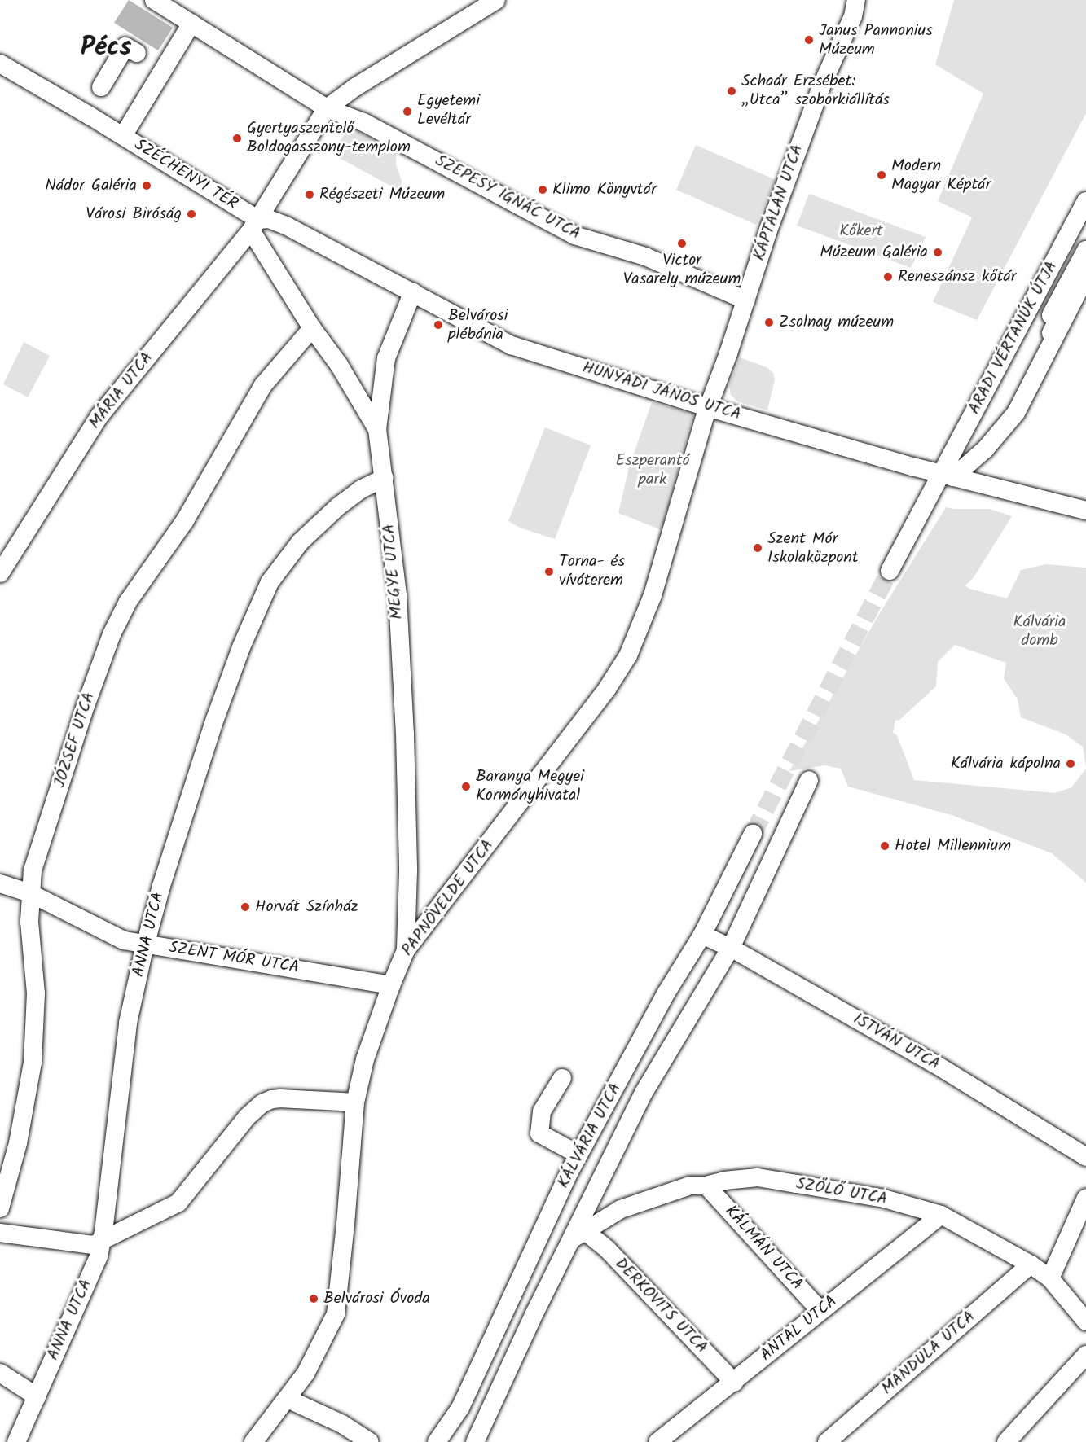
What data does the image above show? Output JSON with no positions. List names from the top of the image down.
{
  "streets": {
    "street": [
      "SZÉCHENYI TÉR",
      "SZEPESY IGNÁC UTCA",
      "KÁPTALAN UTCA",
      "ARADI VÉRTANÚK ÚTJA",
      "MÁRIA UTCA",
      "HUNYADI JÁNOS UTCA",
      "MEGYE UTCA",
      "JÓZSEF UTCA",
      "PAPNÖVELDE UTCA",
      "ANNA UTCA",
      "SZENT MÓR UTCA",
      "ISTVÁN UTCA",
      "KÁLVÁRIA UTCA",
      "SZŐLŐ UTCA",
      "KÁLMÁN UTCA",
      "DERKOVITS UTCA",
      "ANTAL UTCA",
      "MANDULA UTCA"
    ]
  },
  "crossings": [
    ["SZÉCHENYI TÉR", "MÁRIA UTCA"],
    ["SZÉCHENYI TÉR", "HUNYADI JÁNOS UTCA"],
    ["SZÉCHENYI TÉR", "MEGYE UTCA"],
    ["SZEPESY IGNÁC UTCA", "KÁPTALAN UTCA"],
    ["KÁPTALAN UTCA", "HUNYADI JÁNOS UTCA"],
    ["KÁPTALAN UTCA", "PAPNÖVELDE UTCA"],
    ["ARADI VÉRTANÚK ÚTJA", "HUNYADI JÁNOS UTCA"],
    ["MÁRIA UTCA", "HUNYADI JÁNOS UTCA"],
    ["MÁRIA UTCA", "MEGYE UTCA"],
    ["HUNYADI JÁNOS UTCA", "MEGYE UTCA"],
    ["HUNYADI JÁNOS UTCA", "PAPNÖVELDE UTCA"],
    ["MEGYE UTCA", "JÓZSEF UTCA"],
    ["MEGYE UTCA", "PAPNÖVELDE UTCA"],
    ["MEGYE UTCA", "ANNA UTCA"],
    ["JÓZSEF UTCA", "SZENT MÓR UTCA"],
    ["PAPNÖVELDE UTCA", "SZENT MÓR UTCA"],
    ["ANNA UTCA", "SZENT MÓR UTCA"],
    ["ISTVÁN UTCA", "KÁLVÁRIA UTCA"],
    ["KÁLVÁRIA UTCA", "SZŐLŐ UTCA"],
    ["KÁLVÁRIA UTCA", "DERKOVITS UTCA"],
    ["SZŐLŐ UTCA", "KÁLMÁN UTCA"],
    ["SZŐLŐ UTCA", "DERKOVITS UTCA"],
    ["SZŐLŐ UTCA", "ANTAL UTCA"],
    ["SZŐLŐ UTCA", "MANDULA UTCA"],
    ["KÁLMÁN UTCA", "ANTAL UTCA"],
    ["DERKOVITS UTCA", "ANTAL UTCA"]
  ],
  "districts": ["Pécs"],
  "parks": ["Kőkert", "Eszperantó park", "Kálvária domb"],
  "places": [
    "Janus Pannonius Múzeum",
    "Schaár Erzsébet: „Utca” szoborkiállítás",
    "Egyetemi Levéltár",
    "Gyertyaszentelő Boldogasszony-templom",
    "Modern Magyar Képtár",
    "Nádor Galéria",
    "Klimo Könyvtár",
    "Régészeti Múzeum",
    "Városi Biróság",
    "Victor Vasarely múzeum",
    "Múzeum Galéria",
    "Reneszánsz kőtár",
    "Zsolnay múzeum",
    "Belvárosi plébánia",
    "Szent Mór Iskolaközpont",
    "Torna- és vívóterem",
    "Kálvária kápolna",
    "Baranya Megyei Kormányhivatal",
    "Hotel Millennium",
    "Horvát Színház",
    "Belvárosi Óvoda"
  ]
}
